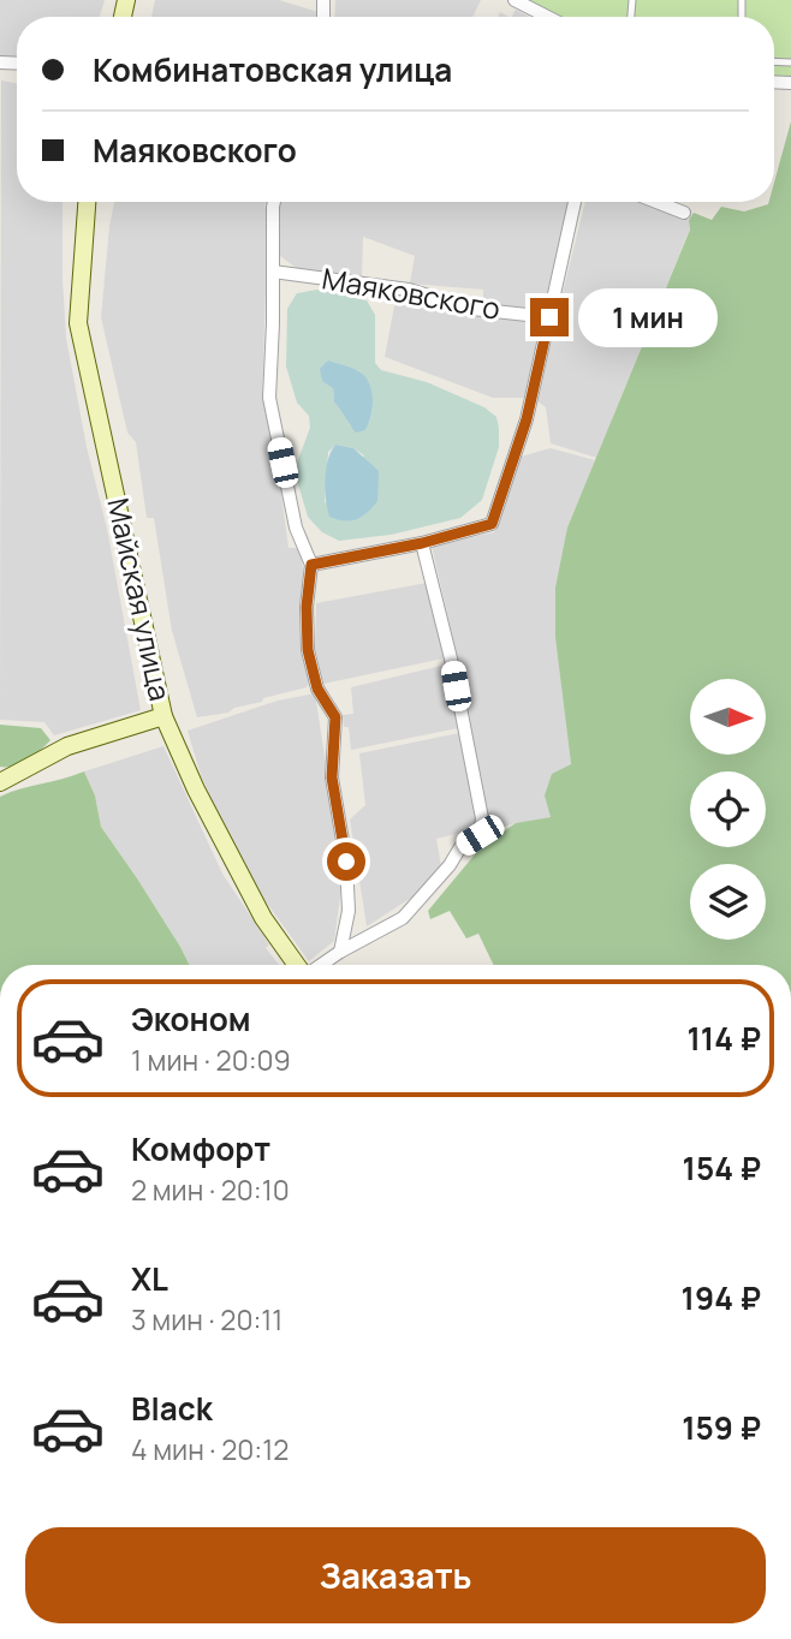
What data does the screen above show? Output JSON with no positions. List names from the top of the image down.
{
  "streets": {
    "street": ["Маяковского", "Майская улица"]
  },
  "north": "right",
  "page": {
    "banner": ["Комбинатовская улица", "Маяковского"],
    "bubble": "1 мин",
    "list": [
      {
        "name": "Эконом",
        "note": "1 мин · 20:09",
        "value": "114 ₽"
      },
      {
        "name": "Комфорт",
        "note": "2 мин · 20:10",
        "value": "154 ₽"
      },
      {
        "name": "XL",
        "note": "3 мин · 20:11",
        "value": "194 ₽"
      },
      {
        "name": "Black",
        "note": "4 мин · 20:12",
        "value": "159 ₽"
      }
    ],
    "buttons": "Заказать"
  }
}
